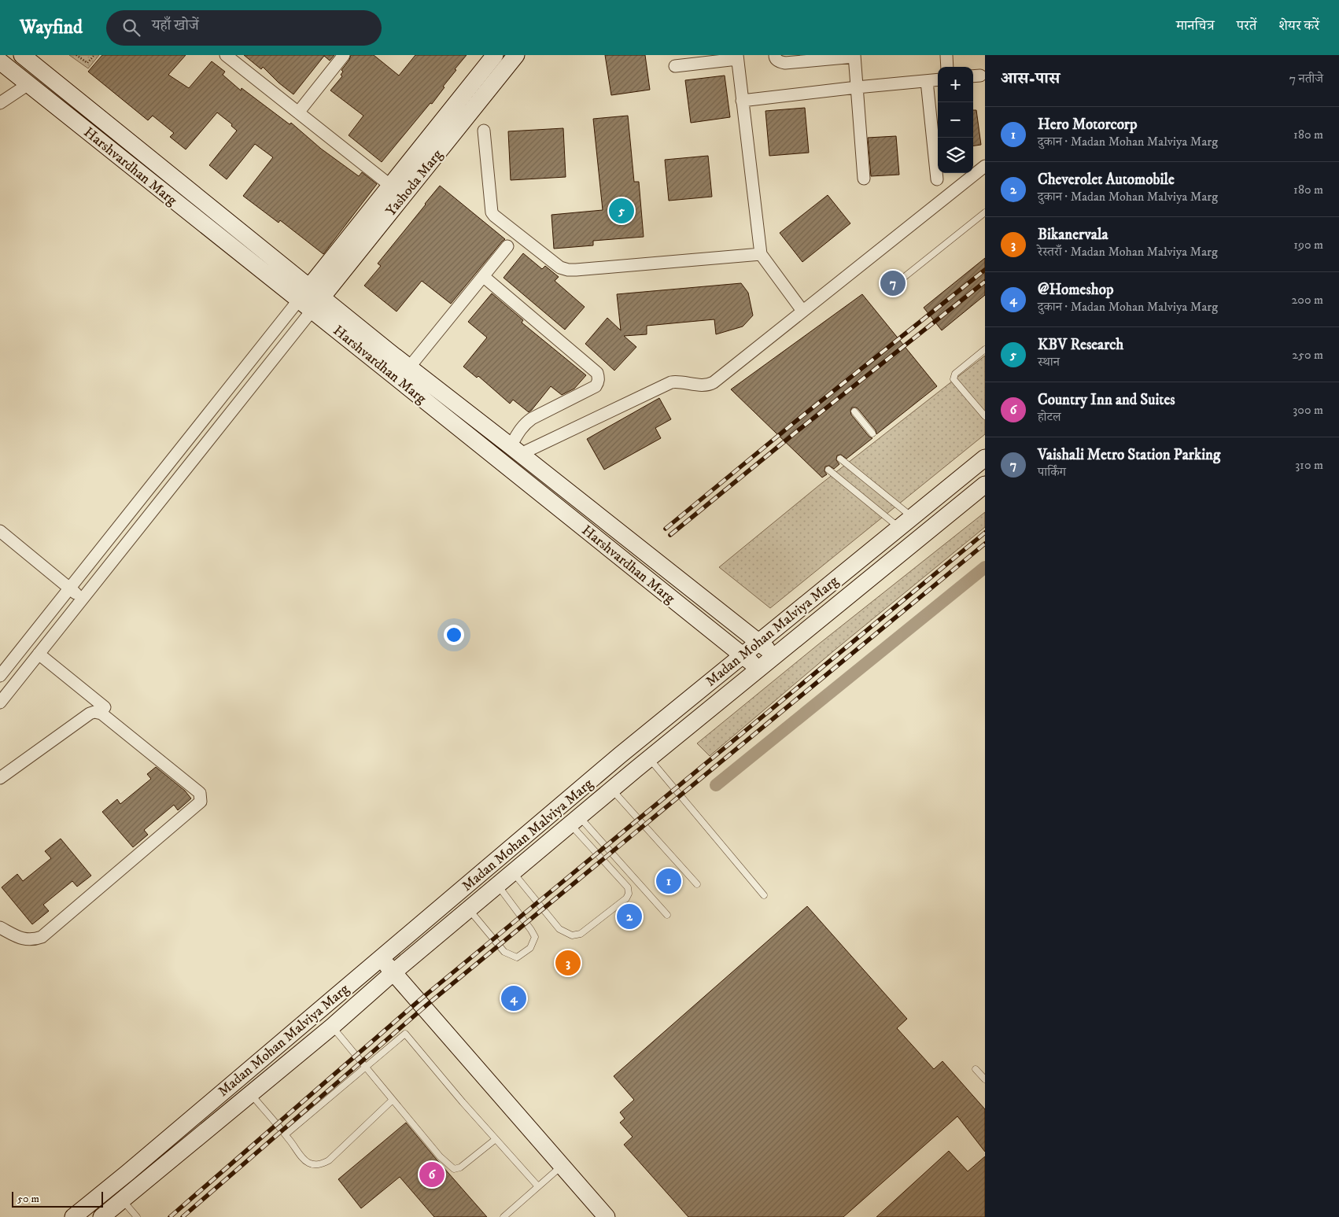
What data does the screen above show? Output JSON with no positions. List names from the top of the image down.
{
  "streets": {
    "street": ["Harshvardhan Marg", "Yashoda Marg", "Madan Mohan Malviya Marg"]
  },
  "crossings": [
    ["Harshvardhan Marg", "Yashoda Marg"],
    ["Harshvardhan Marg", "Madan Mohan Malviya Marg"]
  ],
  "scale_bar": "50 m",
  "page": {
    "header": "Wayfind",
    "search": "यहाँ खोजें",
    "nav": ["मानचित्र", "परतें", "शेयर करें"],
    "heading": ["आस-पास", "7 नतीजे"],
    "map_buttons": ["+", "−"],
    "list": [
      {
        "mark": "1",
        "name": "Hero Motorcorp",
        "note": "दुकान · Madan Mohan Malviya Marg",
        "value": "180 m"
      },
      {
        "mark": "2",
        "name": "Cheverolet Automobile",
        "note": "दुकान · Madan Mohan Malviya Marg",
        "value": "180 m"
      },
      {
        "mark": "3",
        "name": "Bikanervala",
        "note": "रेस्तराँ · Madan Mohan Malviya Marg",
        "value": "190 m"
      },
      {
        "mark": "4",
        "name": "@Homeshop",
        "note": "दुकान · Madan Mohan Malviya Marg",
        "value": "200 m"
      },
      {
        "mark": "5",
        "name": "KBV Research",
        "note": "स्थान",
        "value": "250 m"
      },
      {
        "mark": "6",
        "name": "Country Inn and Suites",
        "note": "होटल",
        "value": "300 m"
      },
      {
        "mark": "7",
        "name": "Vaishali Metro Station Parking",
        "note": "पार्किंग",
        "value": "310 m"
      }
    ],
    "pins": [
      "5",
      "7",
      "1",
      "2",
      "3",
      "4",
      "6"
    ],
    "scale": "50 m"
  }
}
